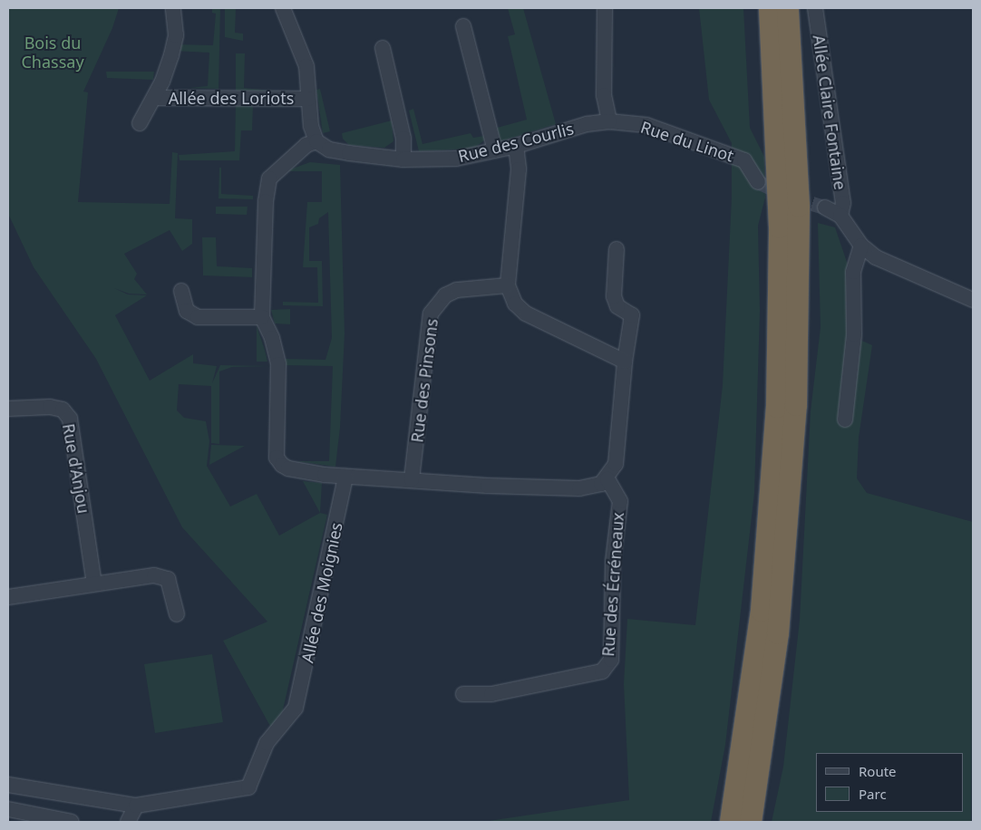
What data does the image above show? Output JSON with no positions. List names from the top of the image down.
{
  "streets": {
    "street": [
      "Allée des Loriots",
      "Allée Claire Fontaine",
      "Rue du Linot",
      "Rue des Courlis",
      "Rue des Pinsons",
      "Rue d'Anjou",
      "Rue des Écréneaux",
      "Allée des Moignies"
    ]
  },
  "crossings": [
    ["Rue du Linot", "Rue des Courlis"]
  ],
  "parks": ["Bois du Chassay"],
  "legend": ["Route", "Parc"]
}
